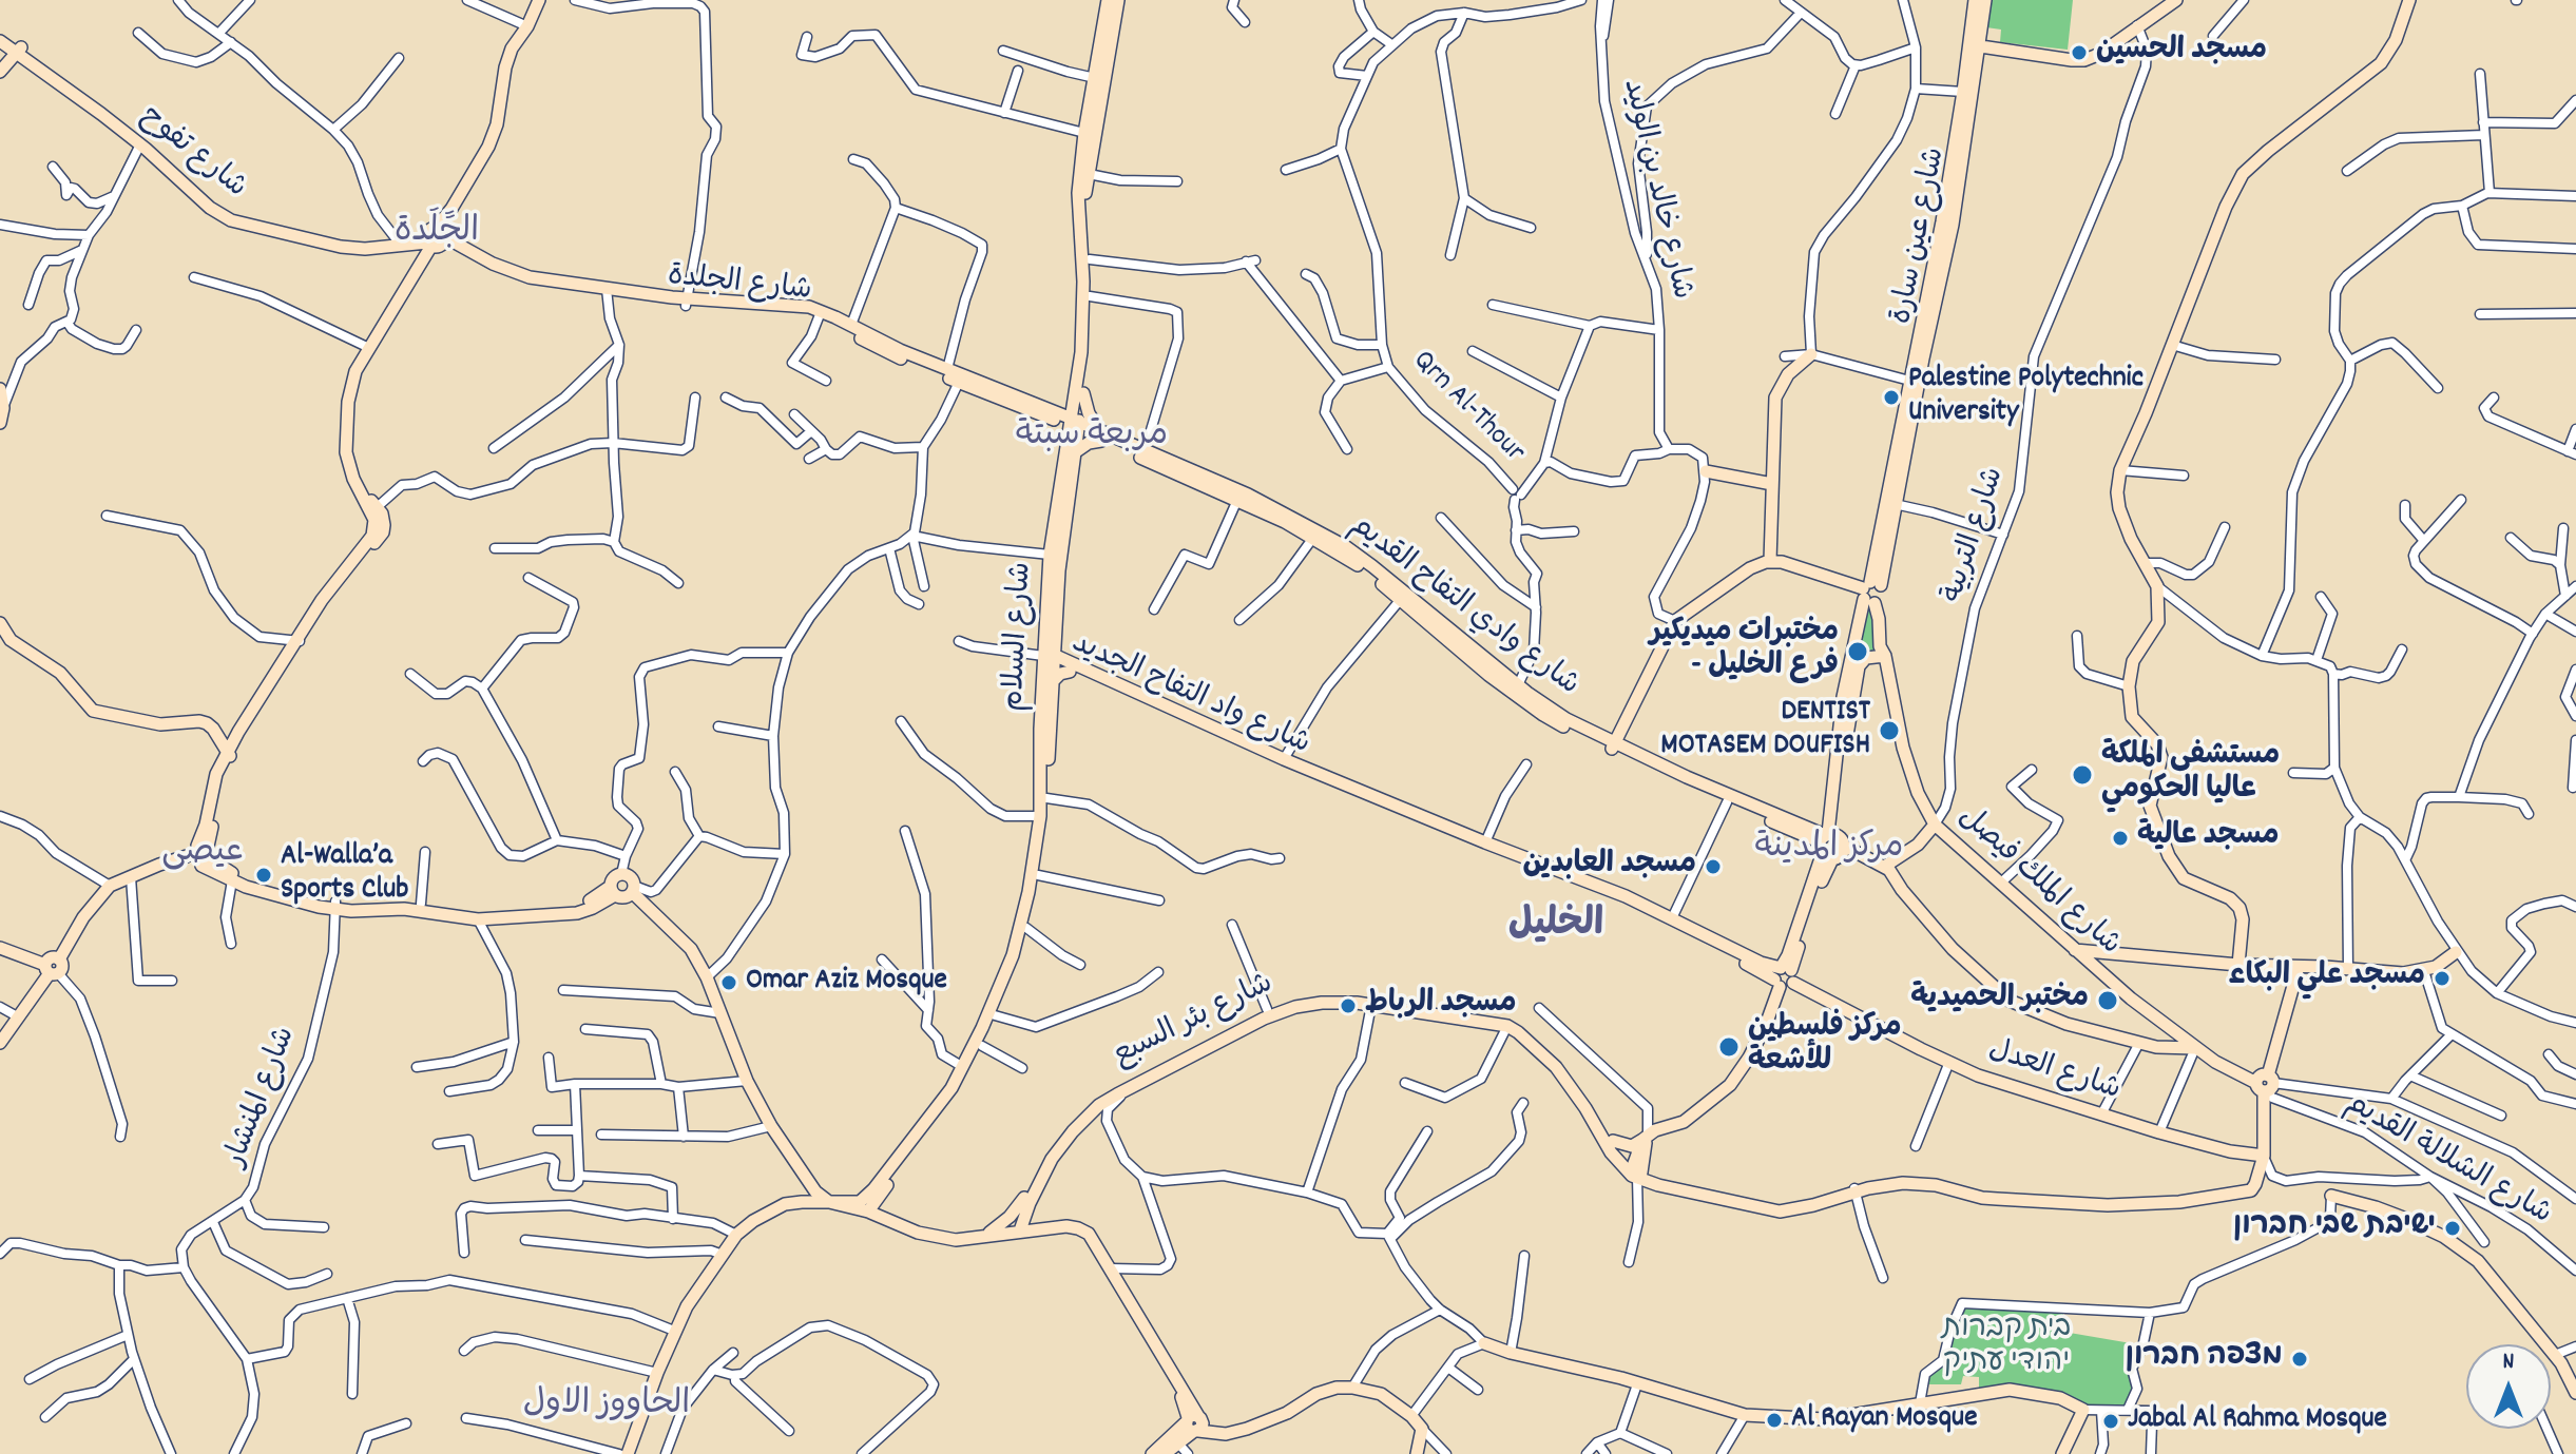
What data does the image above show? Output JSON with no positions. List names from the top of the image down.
{
  "streets": {
    "street": [
      "شارع تفوح",
      "شارع خالد بن الوليد",
      "شارع عين سارة",
      "شارع الجلدة",
      "Qrn Al-Thour",
      "شارع التربية",
      "شارع وادي التفاح القديم",
      "شارع السلام",
      "شارع واد التفاح الجديد",
      "شارع الملك فيصل",
      "شارع بئر السبع",
      "شارع العدل",
      "شارع المنشار",
      "شارع الشلالة القديم"
    ]
  },
  "crossings": [
    ["شارع عين سارة", "شارع الملك فيصل"],
    ["شارع الجلدة", "شارع وادي التفاح القديم"],
    ["شارع الجلدة", "شارع السلام"],
    ["Qrn Al-Thour", "شارع وادي التفاح القديم"],
    ["شارع التربية", "شارع الملك فيصل"],
    ["شارع وادي التفاح القديم", "شارع السلام"],
    ["شارع السلام", "شارع واد التفاح الجديد"],
    ["شارع واد التفاح الجديد", "شارع العدل"],
    ["شارع الملك فيصل", "شارع الشلالة القديم"]
  ],
  "districts": [
    "الجًلَدة",
    "مربعة سبتة",
    "مركز المدينة",
    "عيصى",
    "الخليل",
    "الحاووز الاول"
  ],
  "parks": ["בית קברות יהודי עתיק"],
  "places": [
    "مسجد الحسين",
    "Palestine Polytechnic University",
    "مختبرات ميديكير - فرع الخليل",
    "DENTIST MOTASEM DOUFISH",
    "مستشفى الملكة عاليا الحكومي",
    "مسجد عالية",
    "مسجد العابدين",
    "Al-Walla’a Sports Club",
    "مسجد علي البكاء",
    "Omar Aziz Mosque",
    "مختبر الحميدية",
    "مسجد الرباط",
    "مركز فلسطين للأشعة",
    "ישיבת שבי חברון",
    "מצפה חברון",
    "Al Rayan Mosque",
    "Jabal Al Rahma Mosque"
  ],
  "north": "top"
}
